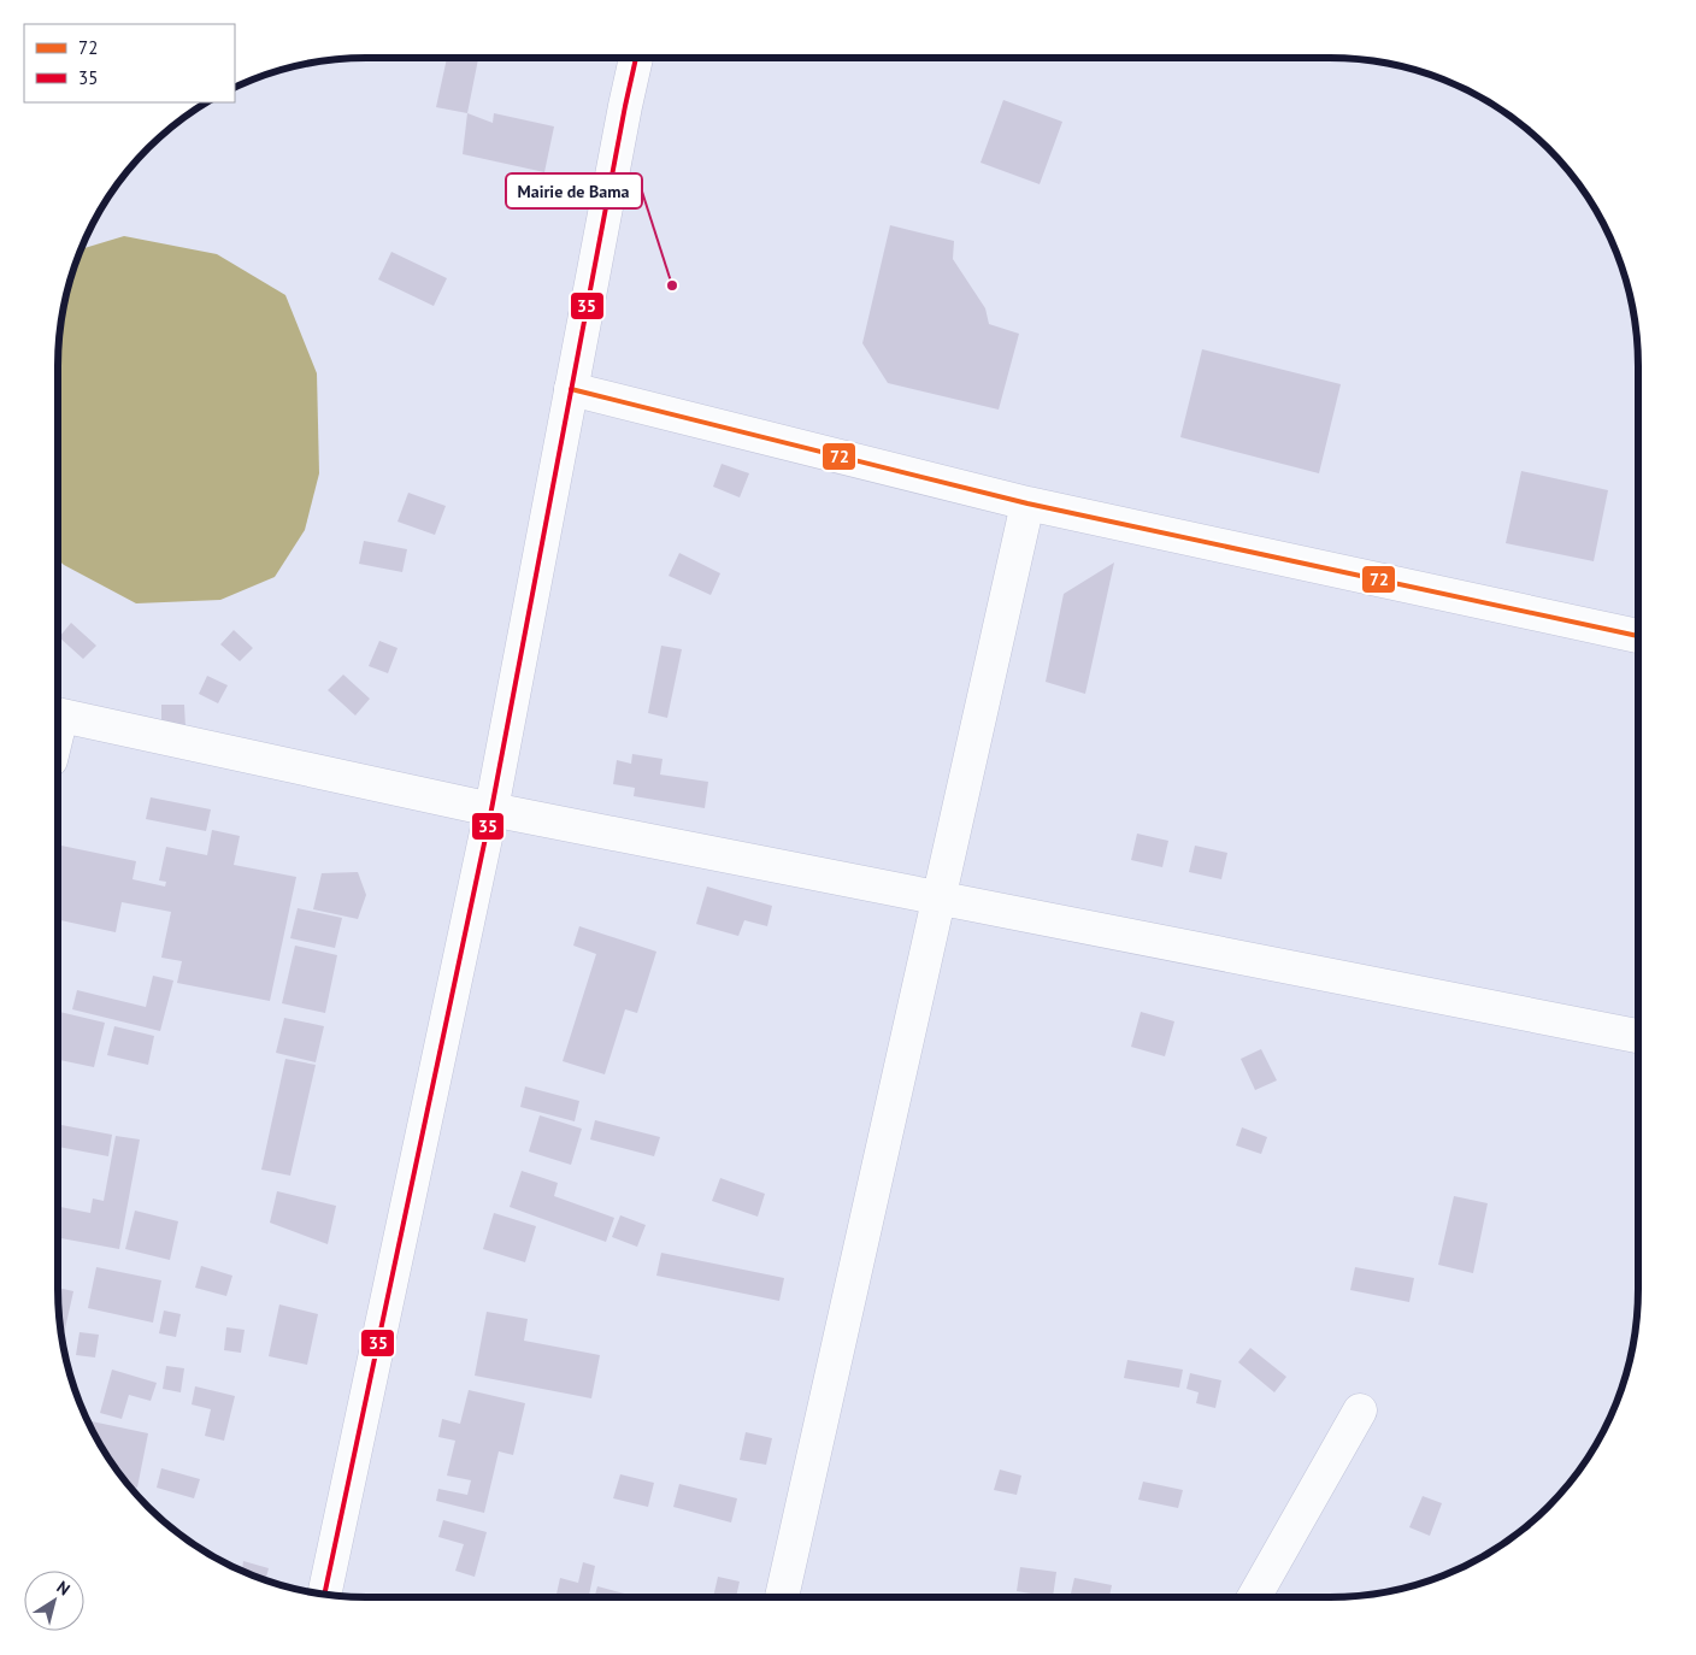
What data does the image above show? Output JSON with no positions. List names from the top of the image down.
{
  "places": ["Mairie de Bama"],
  "lines": ["transit line 35", "transit line 72"],
  "legend": ["72", "35"],
  "north": "top right"
}
